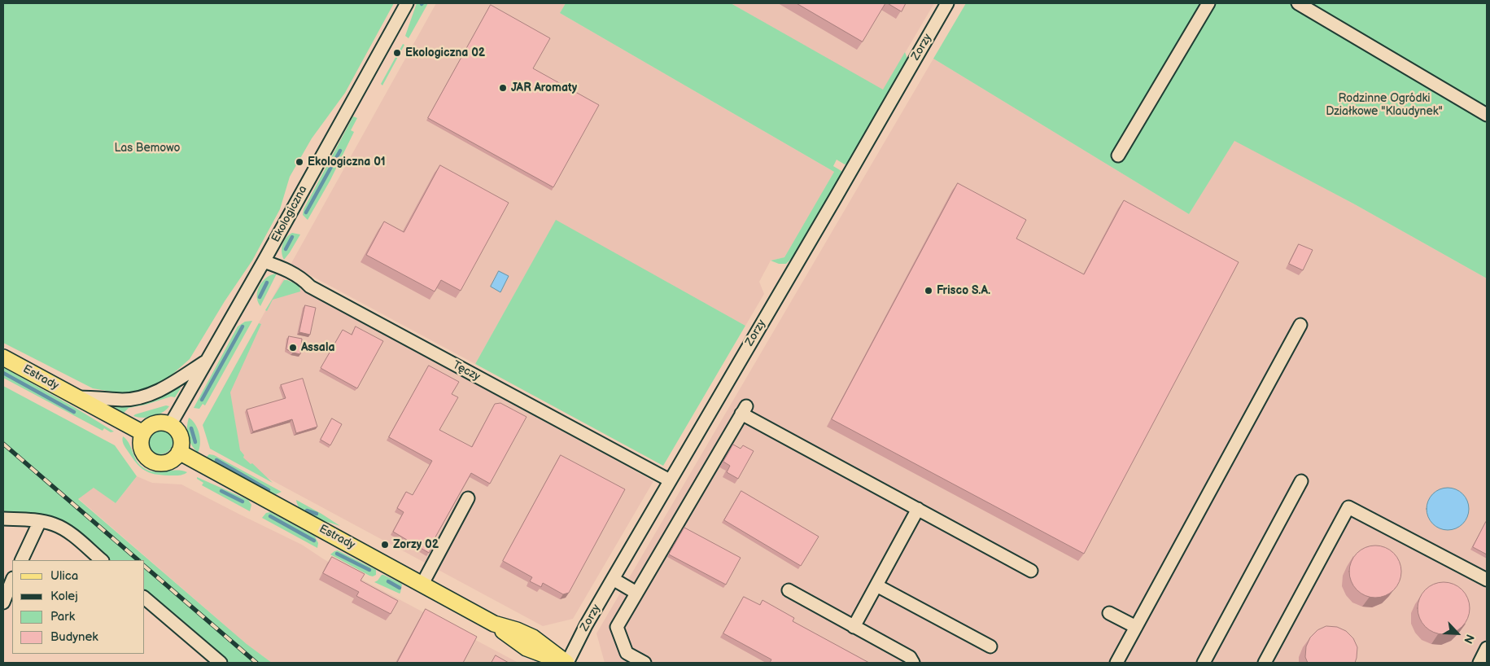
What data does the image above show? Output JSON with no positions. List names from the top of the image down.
{
  "streets": {
    "main road": ["Estrady"],
    "street": ["Zorzy", "Ekologiczna", "Tęczy"]
  },
  "crossings": [
    ["Zorzy", "Tęczy"],
    ["Zorzy", "Estrady"],
    ["Ekologiczna", "Tęczy"],
    ["Ekologiczna", "Estrady"]
  ],
  "parks": ["Rodzinne Ogródki Działkowe \"Klaudynek\"", "Las Bemowo"],
  "places": [
    "Ekologiczna 02",
    "JAR Aromaty",
    "Ekologiczna 01",
    "Frisco S.A.",
    "Assala",
    "Zorzy 02"
  ],
  "legend": [
    "Ulica",
    "Kolej",
    "Park",
    "Budynek"
  ],
  "north": "bottom right"
}
